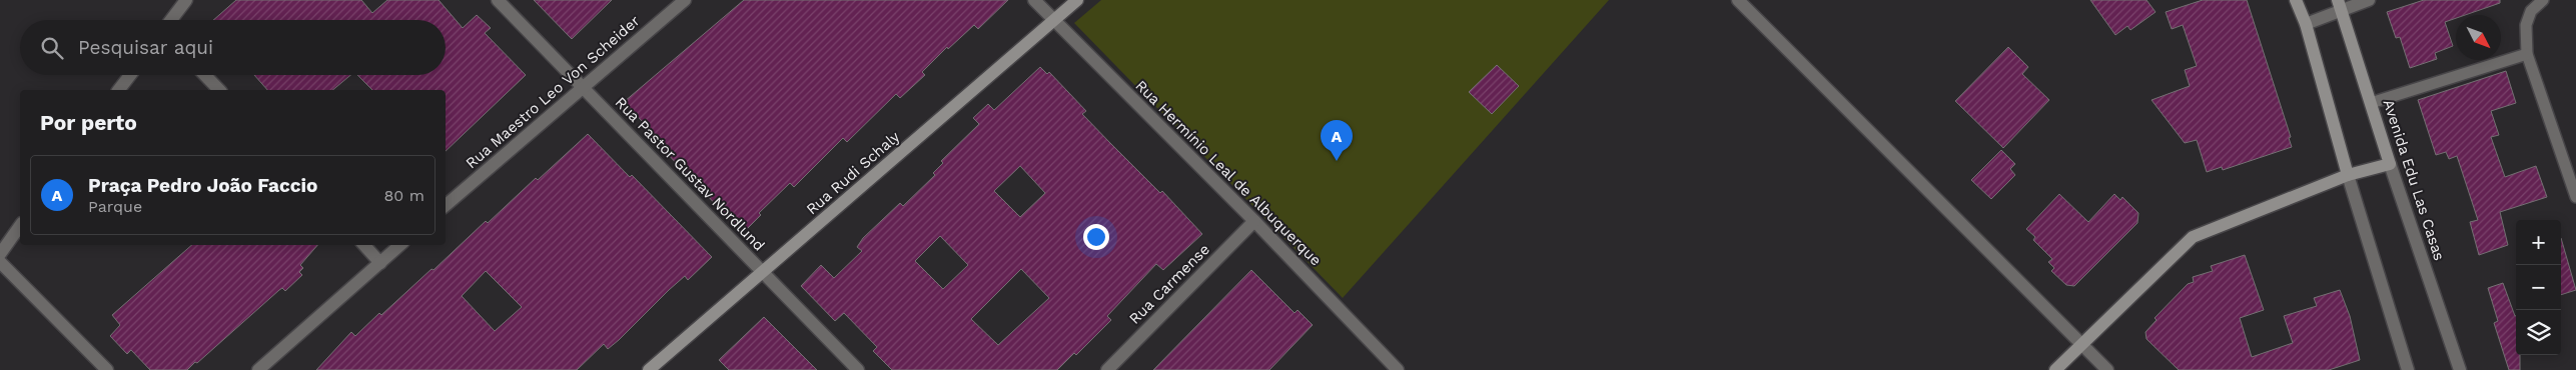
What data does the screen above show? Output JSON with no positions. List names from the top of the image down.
{
  "streets": {
    "street": [
      "Rua Maestro Leo Von Scheider",
      "Rua Rudi Schaly",
      "Rua Hermínio Leal de Albuquerque",
      "Rua Pastor Gustav Nordlund",
      "Avenida Edu Las Casas",
      "Rua Carmense"
    ]
  },
  "crossings": [
    ["Rua Maestro Leo Von Scheider", "Rua Pastor Gustav Nordlund"],
    ["Rua Rudi Schaly", "Rua Hermínio Leal de Albuquerque"],
    ["Rua Rudi Schaly", "Rua Pastor Gustav Nordlund"],
    ["Rua Hermínio Leal de Albuquerque", "Rua Carmense"]
  ],
  "north": "bottom right",
  "page": {
    "search": "Pesquisar aqui",
    "heading": "Por perto",
    "pins": "A",
    "list": [
      {
        "mark": "A",
        "name": "Praça Pedro João Faccio",
        "note": "Parque",
        "value": "80 m"
      }
    ],
    "map_buttons": ["+", "−"]
  }
}
